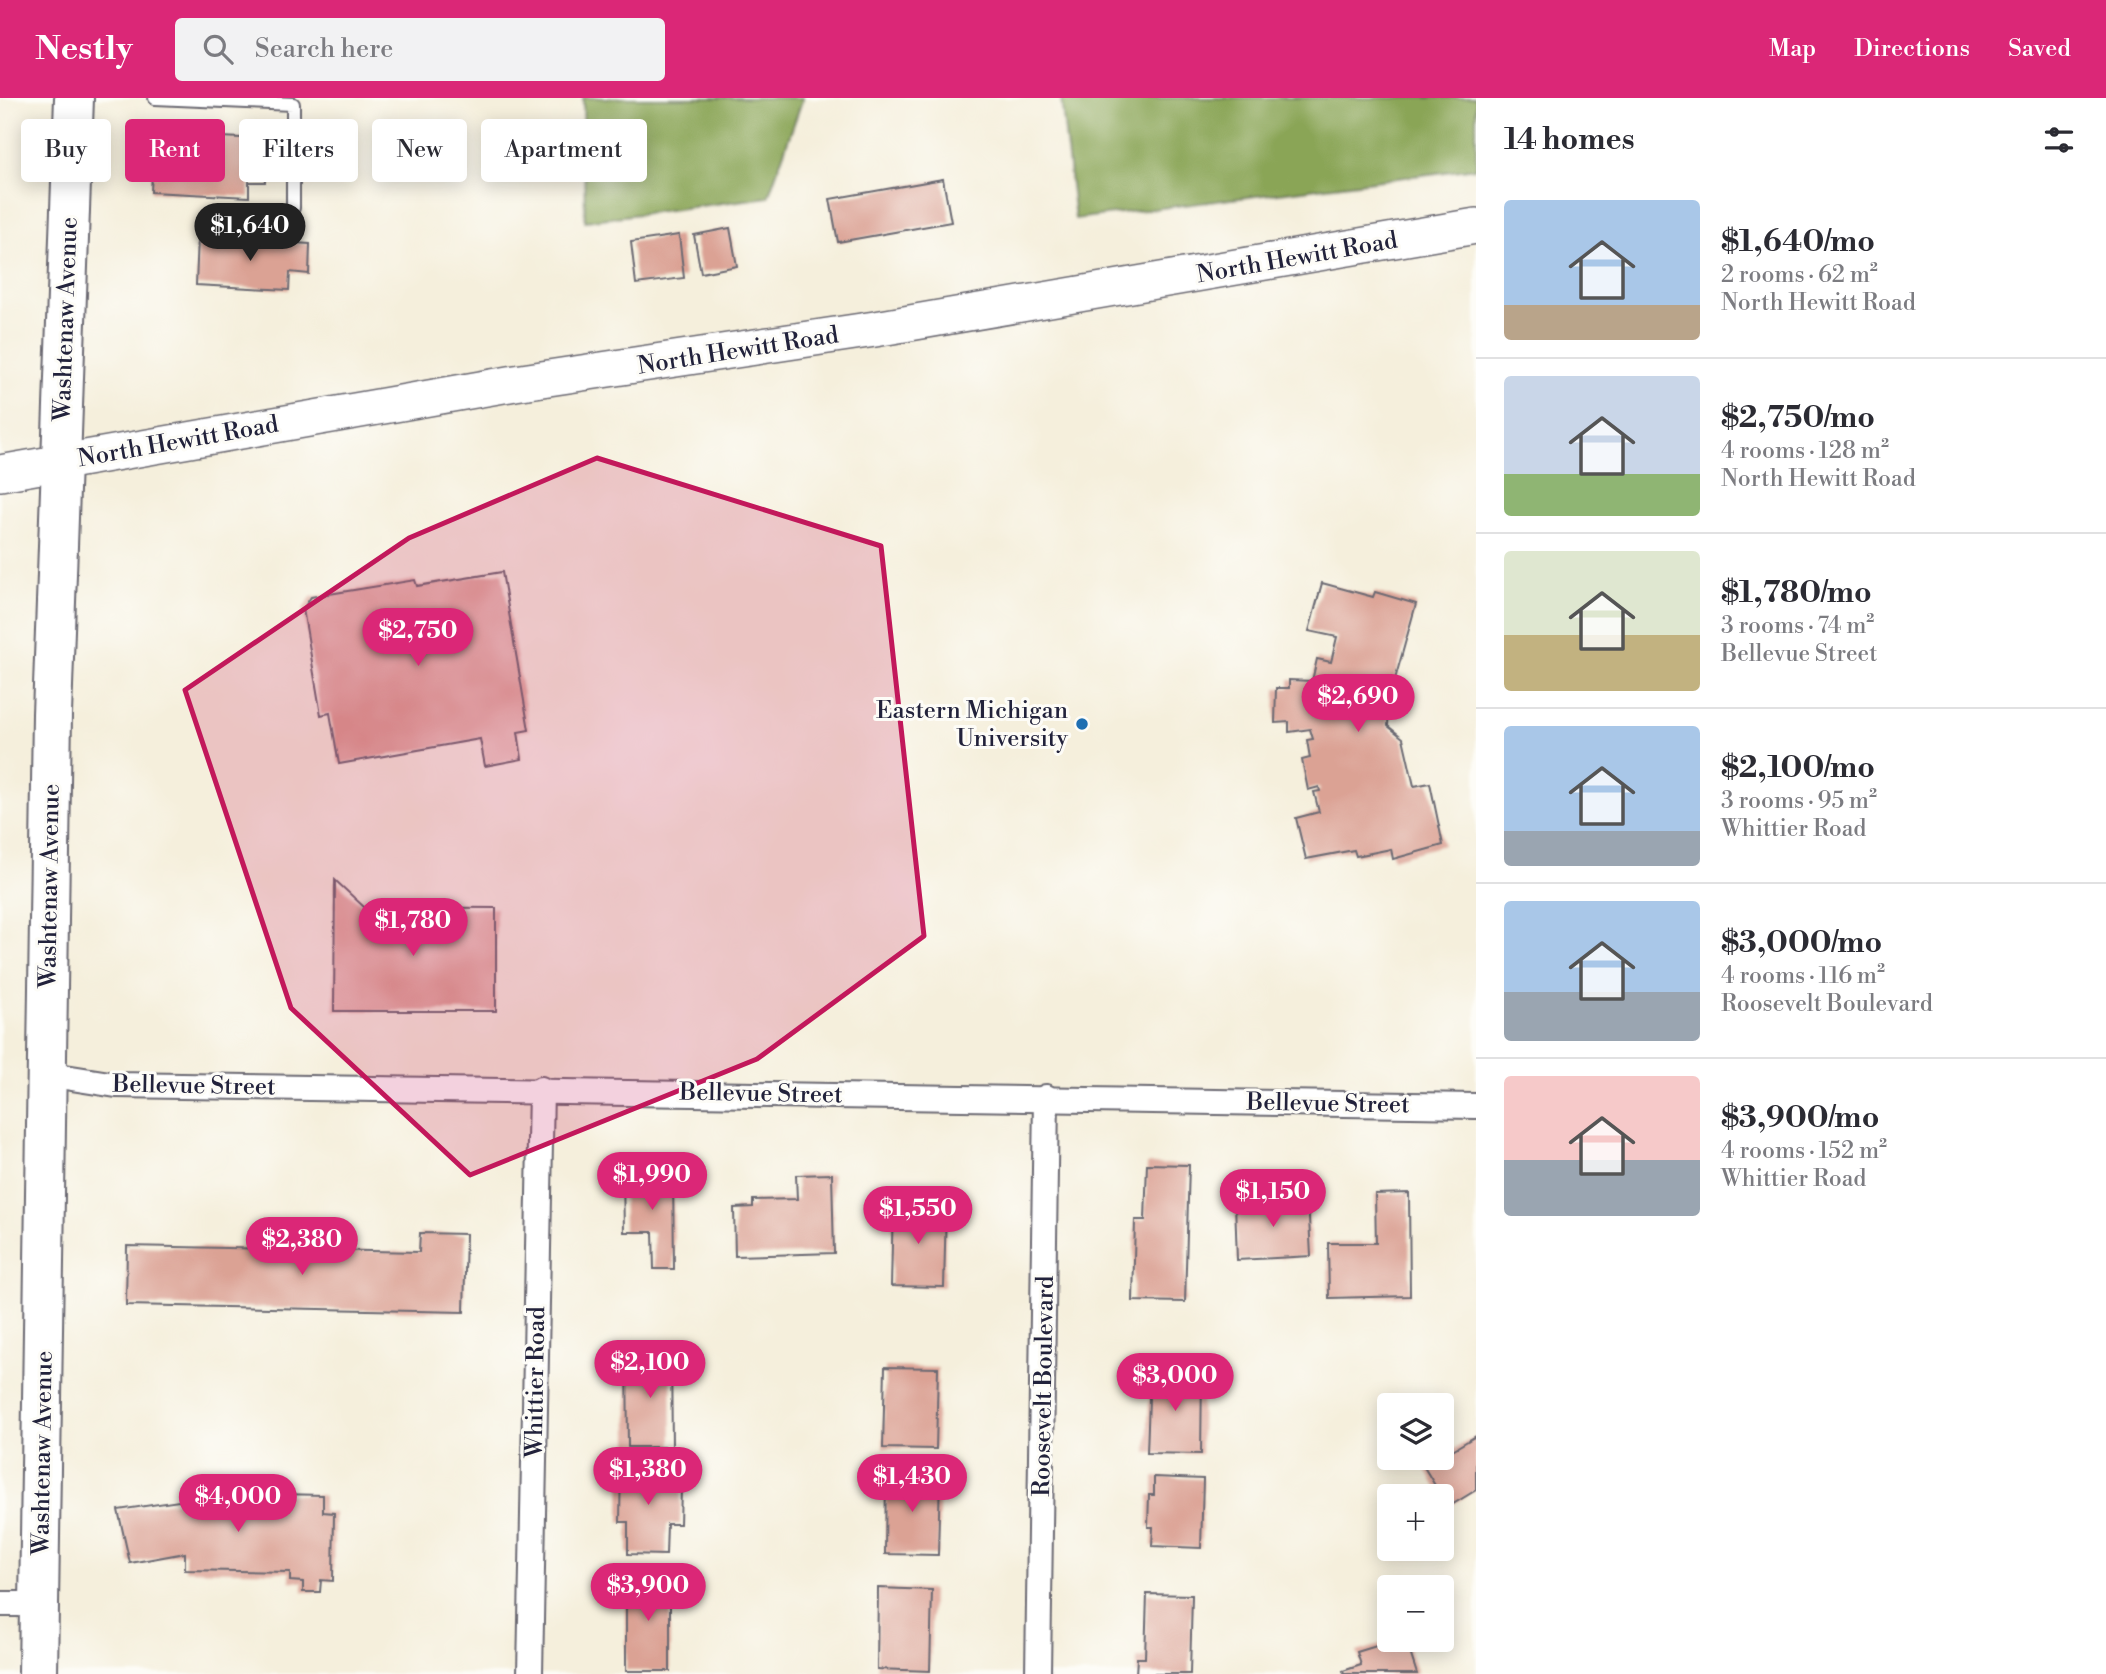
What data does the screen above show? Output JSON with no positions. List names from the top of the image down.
{
  "streets": {
    "main road": ["North Hewitt Road", "Washtenaw Avenue"],
    "street": ["Bellevue Street", "Whittier Road", "Roosevelt Boulevard"]
  },
  "crossings": [
    ["North Hewitt Road", "Washtenaw Avenue"],
    ["Washtenaw Avenue", "Bellevue Street"],
    ["Bellevue Street", "Whittier Road"],
    ["Bellevue Street", "Roosevelt Boulevard"]
  ],
  "places": ["Eastern Michigan University"],
  "page": {
    "header": "Nestly",
    "search": "Search here",
    "nav": ["Map", "Directions", "Saved"],
    "heading": "14 homes",
    "chip": [
      "Buy",
      "Rent",
      "Filters",
      "New",
      "Apartment"
    ],
    "list": [
      {
        "name": "$1,640/mo",
        "note": "2 rooms · 62 m² · North Hewitt Road"
      },
      {
        "name": "$2,750/mo",
        "note": "4 rooms · 128 m² · North Hewitt Road"
      },
      {
        "name": "$1,780/mo",
        "note": "3 rooms · 74 m² · Bellevue Street"
      },
      {
        "name": "$2,100/mo",
        "note": "3 rooms · 95 m² · Whittier Road"
      },
      {
        "name": "$3,000/mo",
        "note": "4 rooms · 116 m² · Roosevelt Boulevard"
      },
      {
        "name": "$3,900/mo",
        "note": "4 rooms · 152 m² · Whittier Road"
      }
    ],
    "price": [
      "$1,640",
      "$2,750",
      "$2,690",
      "$1,780",
      "$1,990",
      "$1,150",
      "$1,550",
      "$2,380",
      "$2,100",
      "$3,000",
      "$1,380",
      "$1,430",
      "$4,000",
      "$3,900"
    ],
    "map_buttons": ["+", "−"]
  }
}
